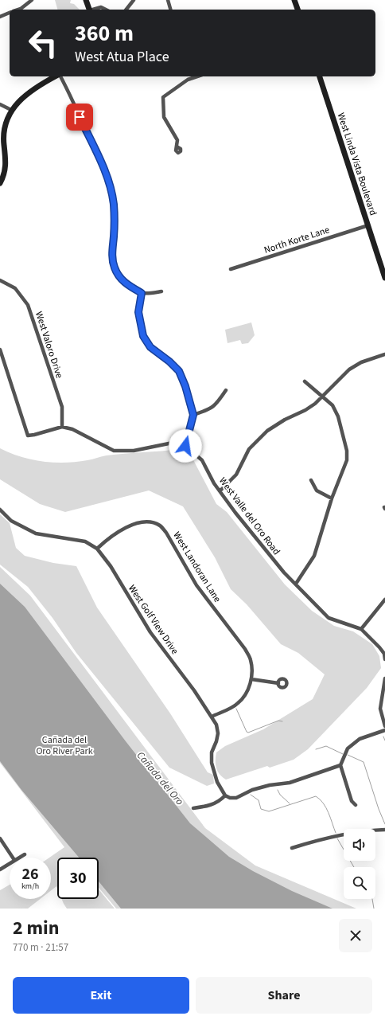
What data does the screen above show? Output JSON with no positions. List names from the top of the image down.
{
  "streets": {
    "street": [
      "West Linda Vista Boulevard",
      "North Korte Lane",
      "West Valoro Drive",
      "West Valle del Oro Road",
      "West Landoran Lane",
      "West Golf View Drive"
    ]
  },
  "crossings": [
    ["West Linda Vista Boulevard", "North Korte Lane"],
    ["West Landoran Lane", "West Golf View Drive"]
  ],
  "water": ["Cañada del Oro"],
  "parks": ["Cañada del Oro River Park"],
  "page": {
    "turn": ["360 m", "West Atua Place"],
    "speed": "26 km/h",
    "limit": "30",
    "heading": ["2 min", "770 m · 21:57"],
    "buttons": ["Exit", "Share"]
  }
}
